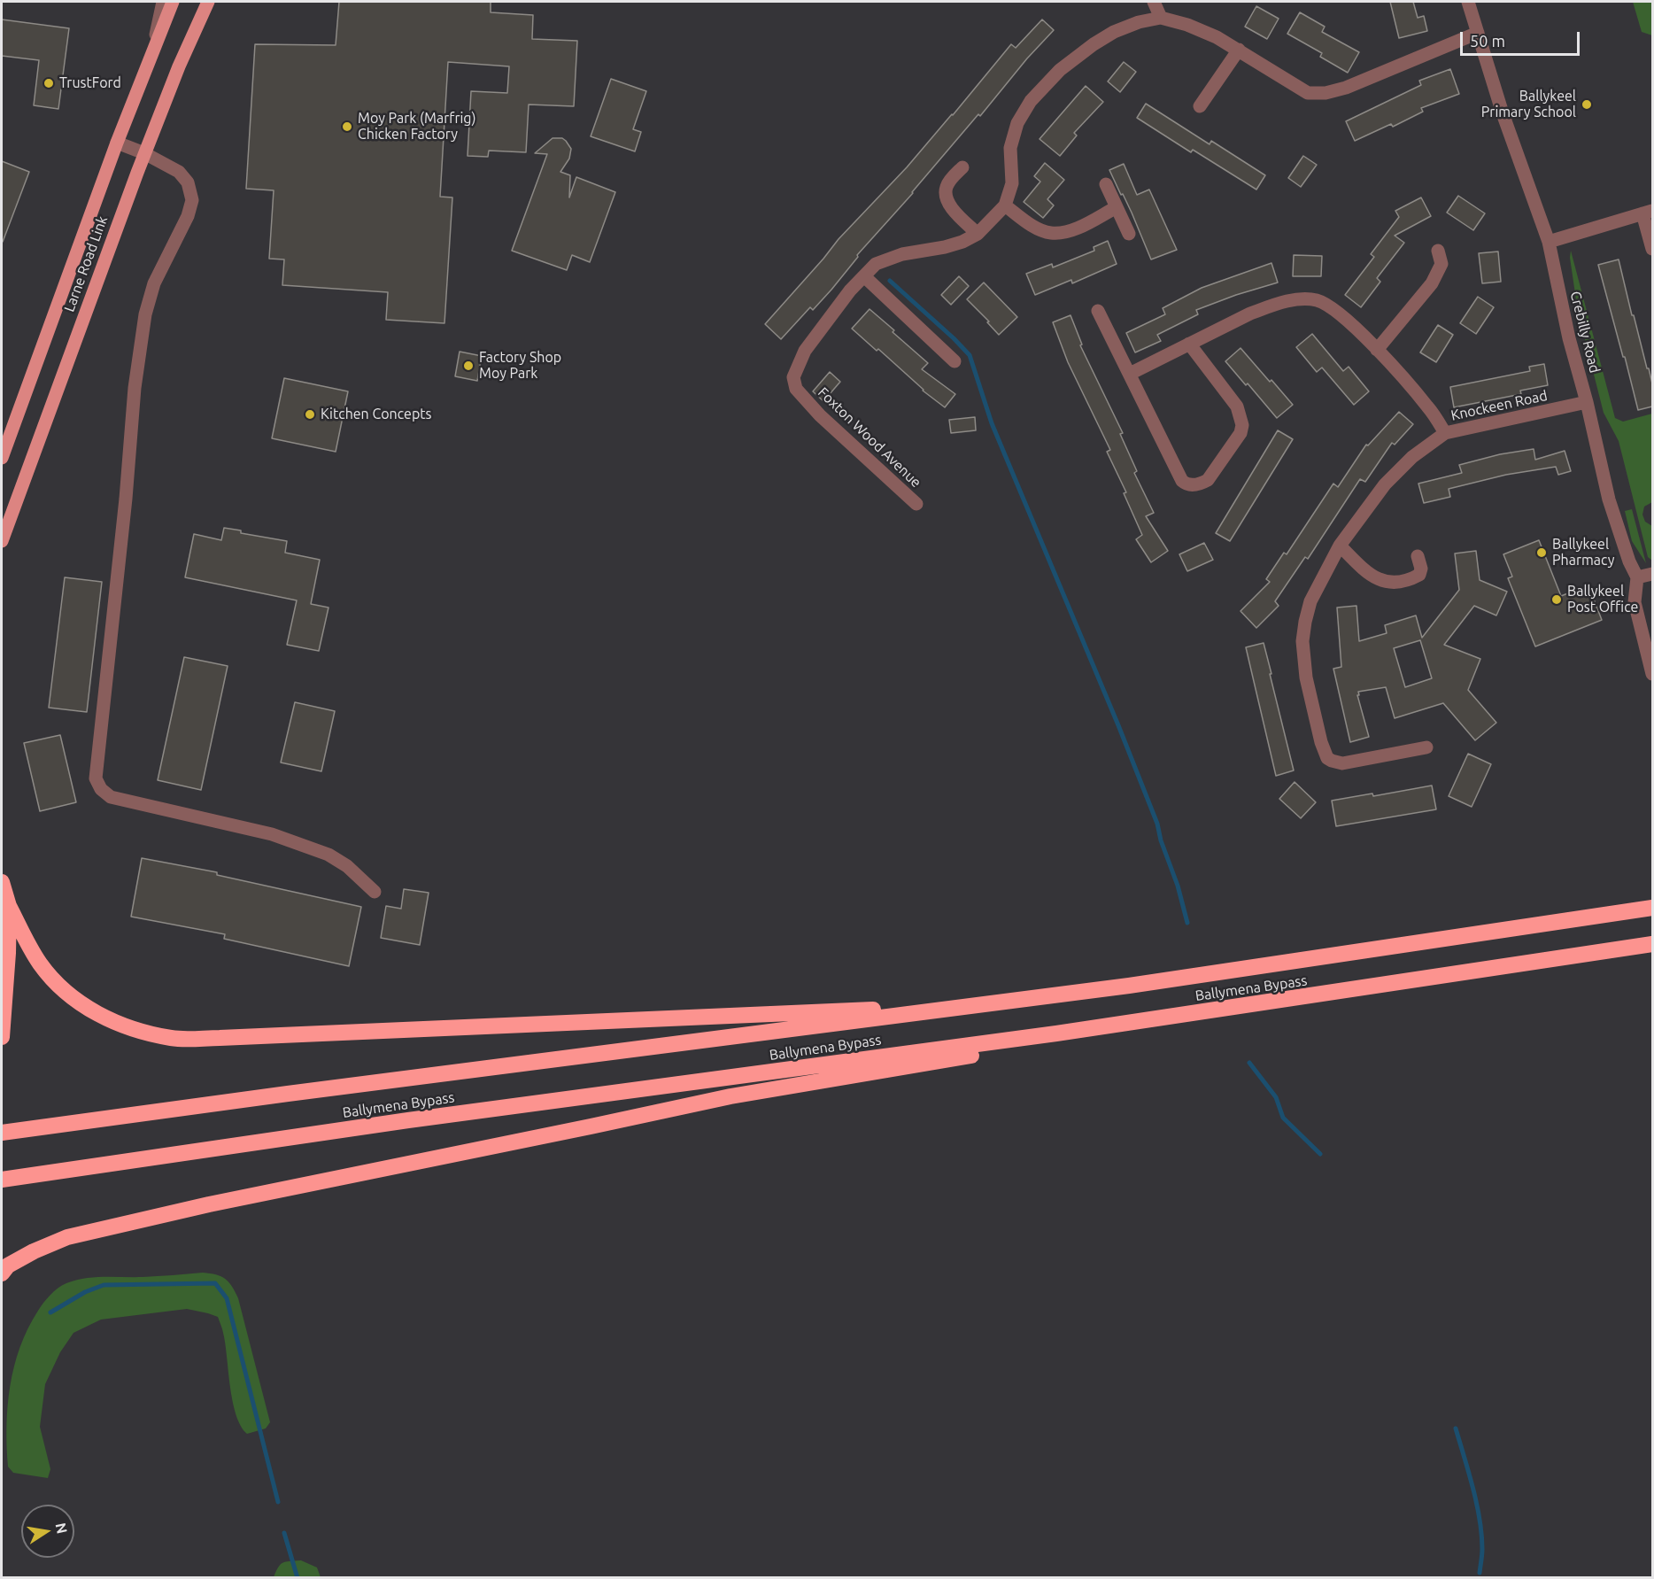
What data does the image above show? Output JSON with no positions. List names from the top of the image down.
{
  "streets": {
    "highway": ["Ballymena Bypass"],
    "main road": ["Larne Road Link"],
    "street": ["Crebilly Road", "Knockeen Road", "Foxton Wood Avenue"]
  },
  "crossings": [
    ["Crebilly Road", "Knockeen Road"],
    ["Crebilly Road", "Foxton Wood Avenue"]
  ],
  "places": [
    "TrustFord",
    "Ballykeel Primary School",
    "Moy Park (Marfrig) Chicken Factory",
    "Factory Shop Moy Park",
    "Kitchen Concepts",
    "Ballykeel Pharmacy",
    "Ballykeel Post Office"
  ],
  "scale_bar": "50 m",
  "north": "right"
}
